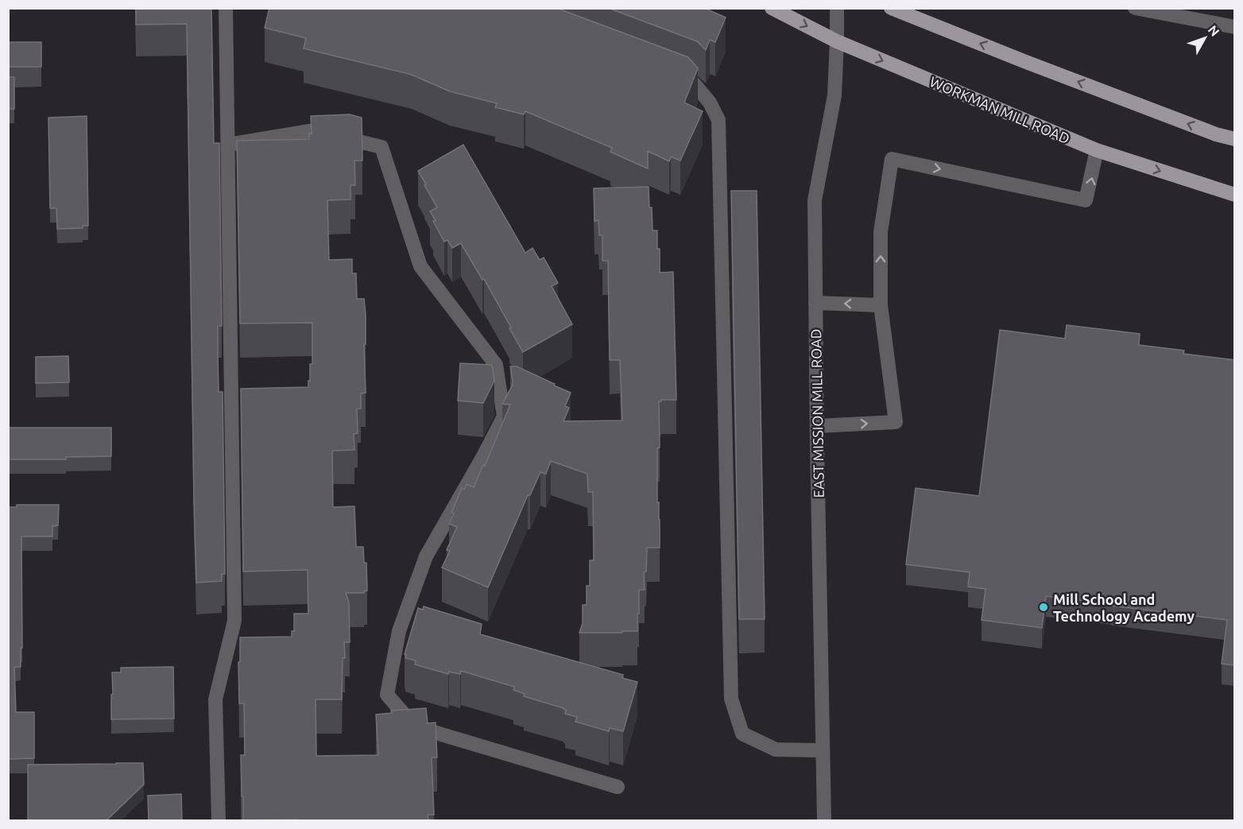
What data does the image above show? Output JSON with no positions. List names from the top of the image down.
{
  "streets": {
    "main road": ["WORKMAN MILL ROAD"],
    "street": ["EAST MISSION MILL ROAD"]
  },
  "crossings": [
    ["WORKMAN MILL ROAD", "EAST MISSION MILL ROAD"]
  ],
  "places": ["Mill School and Technology Academy"],
  "north": "top right"
}
